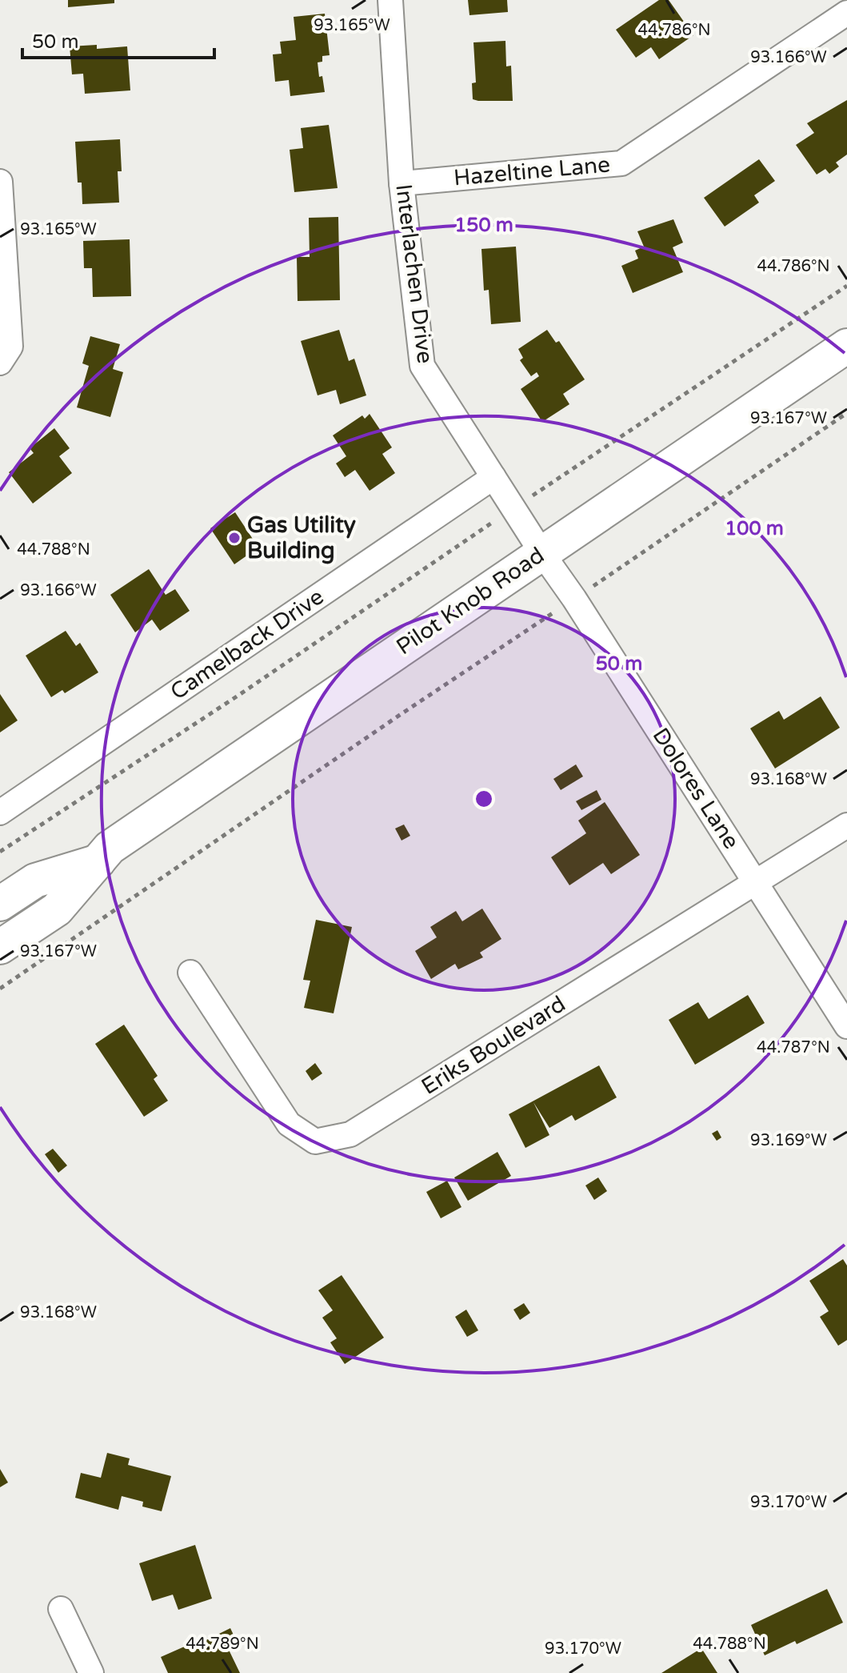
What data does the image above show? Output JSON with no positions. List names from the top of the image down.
{
  "streets": {
    "main road": ["Pilot Knob Road"],
    "street": [
      "Hazeltine Lane",
      "Interlachen Drive",
      "Camelback Drive",
      "Dolores Lane",
      "Eriks Boulevard"
    ]
  },
  "crossings": [
    ["Hazeltine Lane", "Interlachen Drive"],
    ["Interlachen Drive", "Pilot Knob Road"],
    ["Interlachen Drive", "Camelback Drive"],
    ["Interlachen Drive", "Dolores Lane"],
    ["Pilot Knob Road", "Dolores Lane"],
    ["Dolores Lane", "Eriks Boulevard"]
  ],
  "places": ["Gas Utility Building"],
  "scale_bar": "50 m",
  "coordinates": [
    "93.165°W",
    "44.786°N",
    "93.166°W",
    "93.167°W",
    "44.788°N",
    "93.168°W",
    "44.787°N",
    "93.169°W",
    "93.170°W",
    "44.789°N"
  ],
  "rings": ["150 m", "100 m", "50 m"]
}
